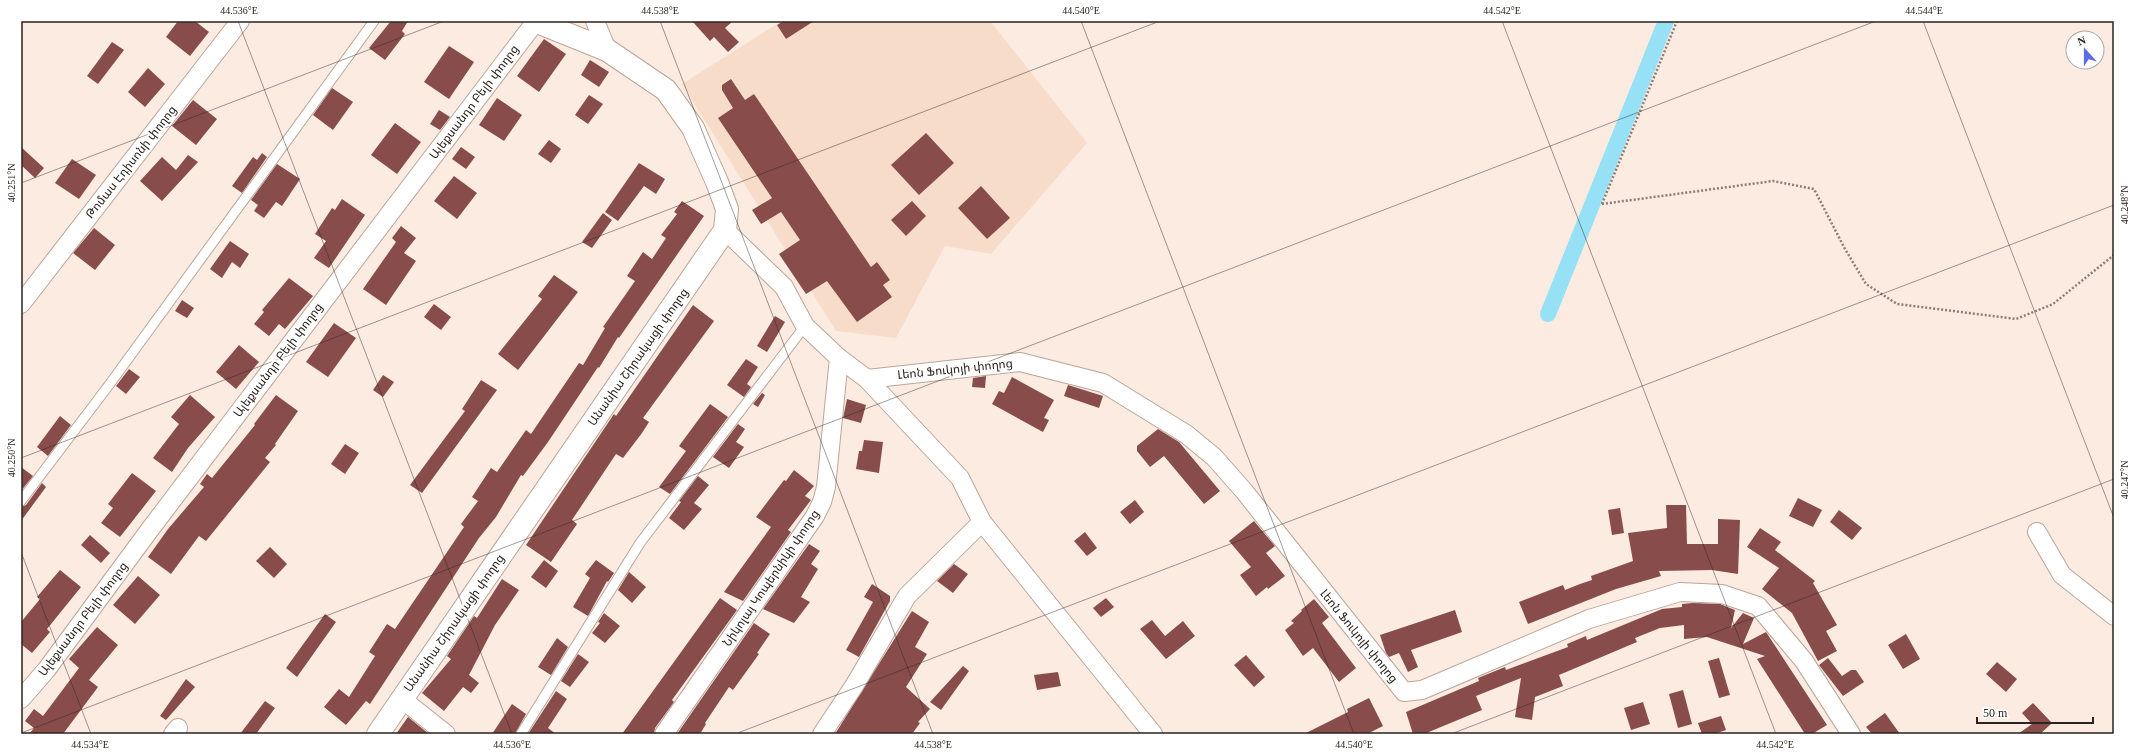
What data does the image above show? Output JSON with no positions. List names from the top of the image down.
{
  "streets": {
    "main road": ["Անանիա Շիրակացի փողոց"],
    "street": [
      "Ալեքսանդր Բելի փողոց",
      "Թոմաս Էդիսոնի փողոց",
      "Լեոն Ֆուկոյի փողոց",
      "Նիկոլայ Կոպերնիկի փողոց"
    ]
  },
  "crossings": [
    ["Ալեքսանդր Բելի փողոց", "Անանիա Շիրակացի փողոց"]
  ],
  "scale_bar": "50 m",
  "north": "top",
  "coordinates": [
    "44.536°E",
    "44.538°E",
    "44.540°E",
    "44.542°E",
    "44.544°E",
    "40.251°N",
    "40.248°N",
    "40.250°N",
    "40.247°N",
    "44.534°E"
  ]
}
